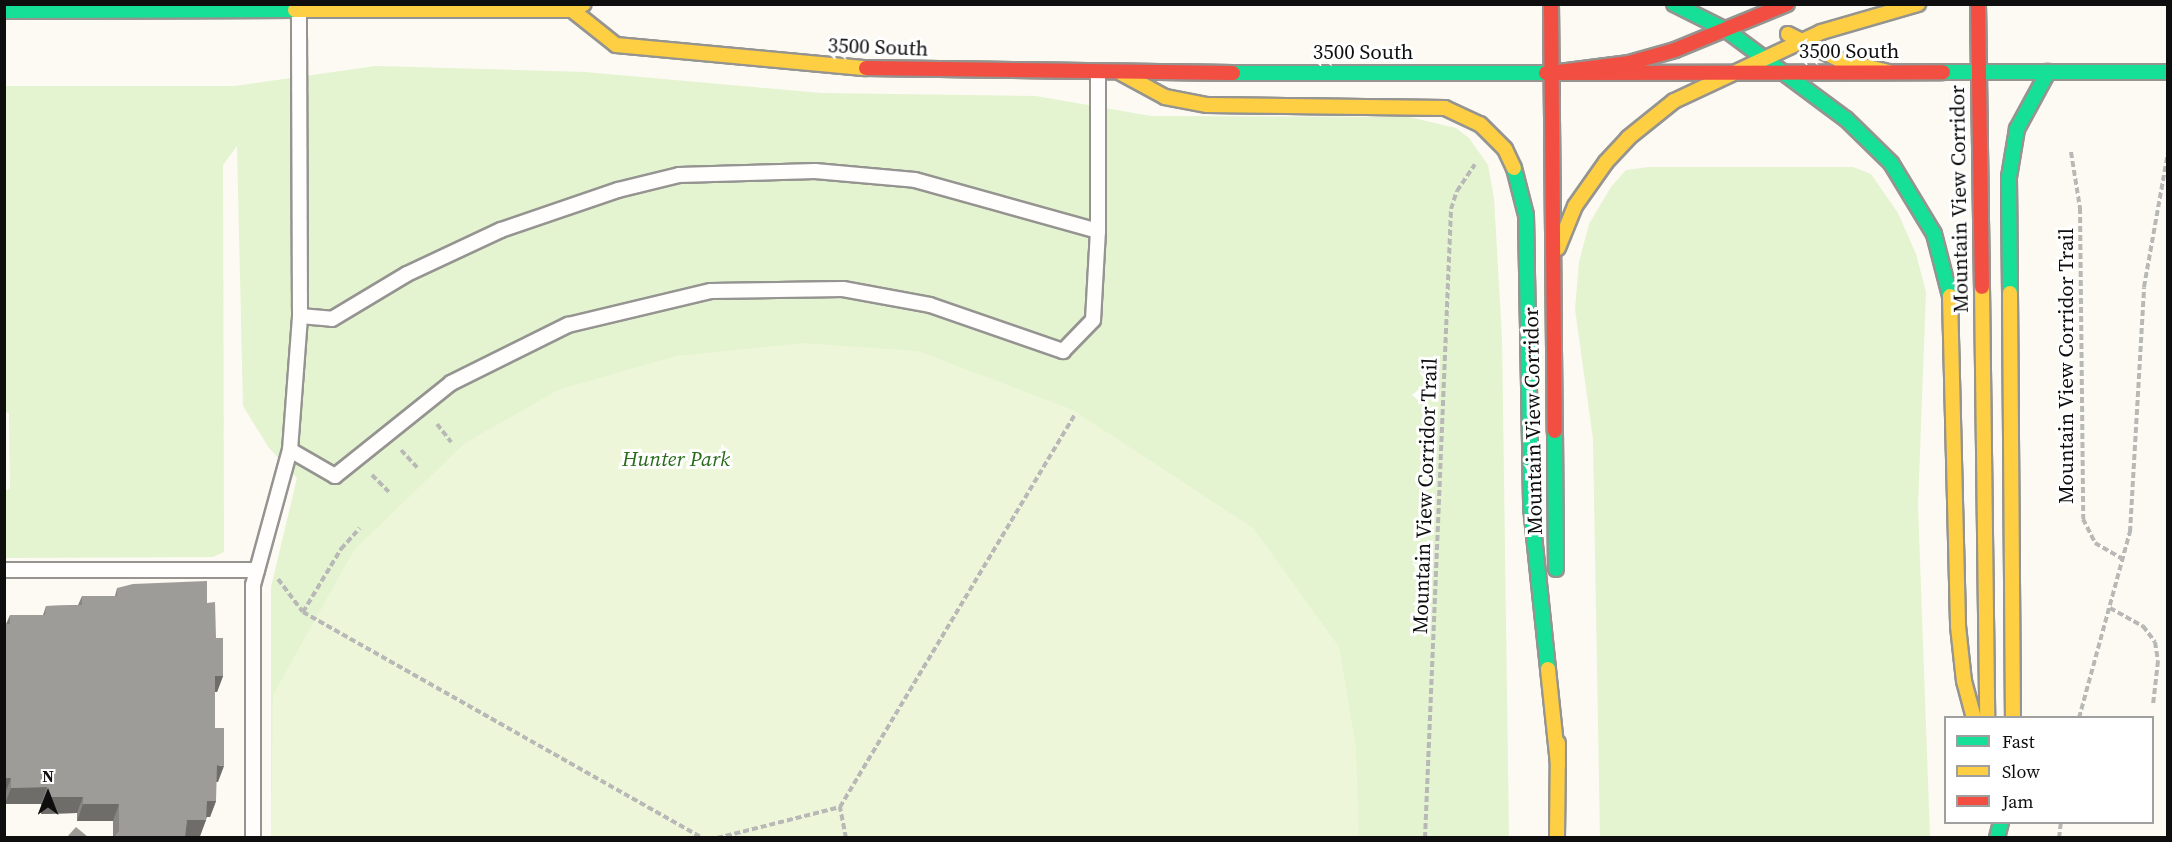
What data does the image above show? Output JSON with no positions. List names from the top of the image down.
{
  "streets": {
    "main road": ["3500 South", "Mountain View Corridor"],
    "path": ["Mountain View Corridor Trail"]
  },
  "crossings": [
    ["3500 South", "Mountain View Corridor"]
  ],
  "parks": ["Hunter Park"],
  "legend": ["Fast", "Slow", "Jam"],
  "north": "top"
}
